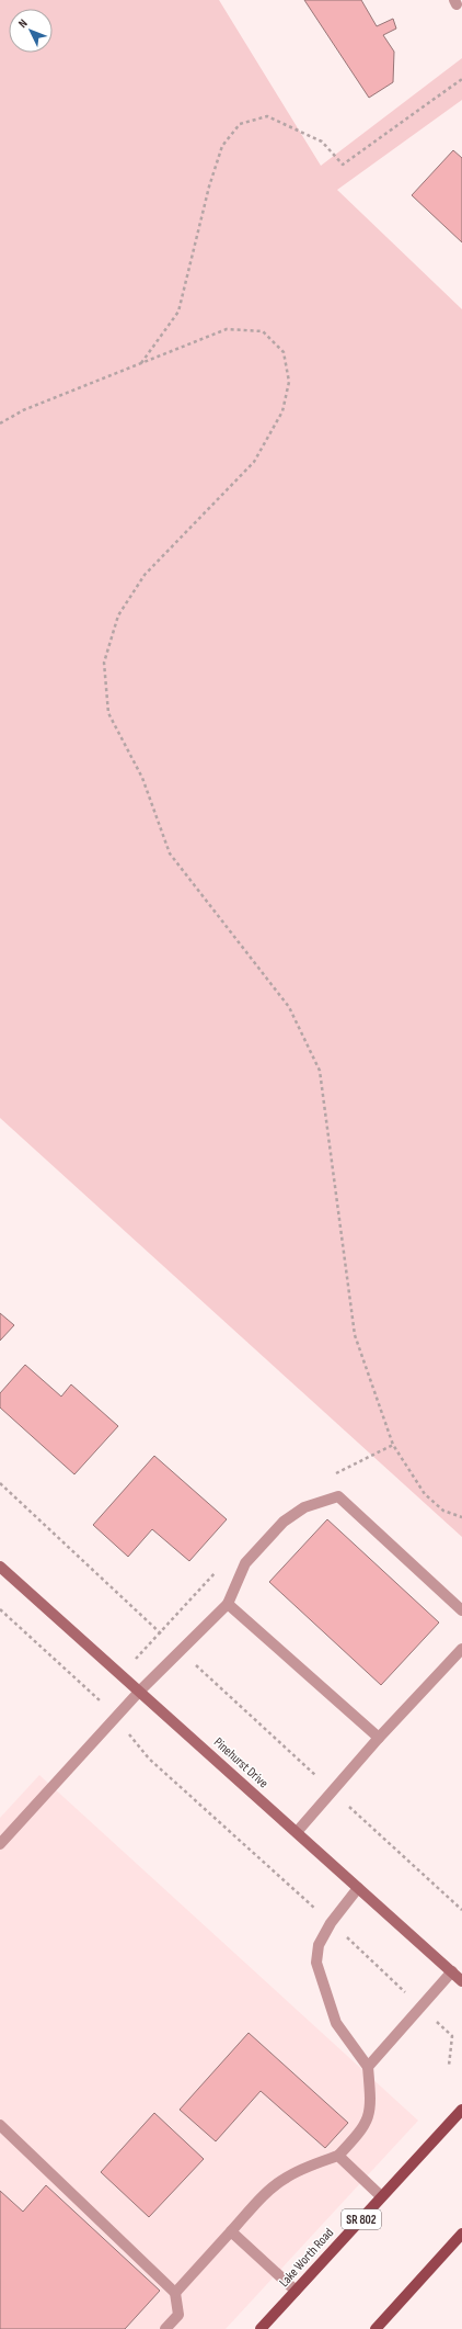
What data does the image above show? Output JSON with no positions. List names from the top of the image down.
{
  "streets": {
    "main road": ["SR 802", "Lake Worth Road"],
    "street": ["Pinehurst Drive"]
  },
  "north": "top left"
}
